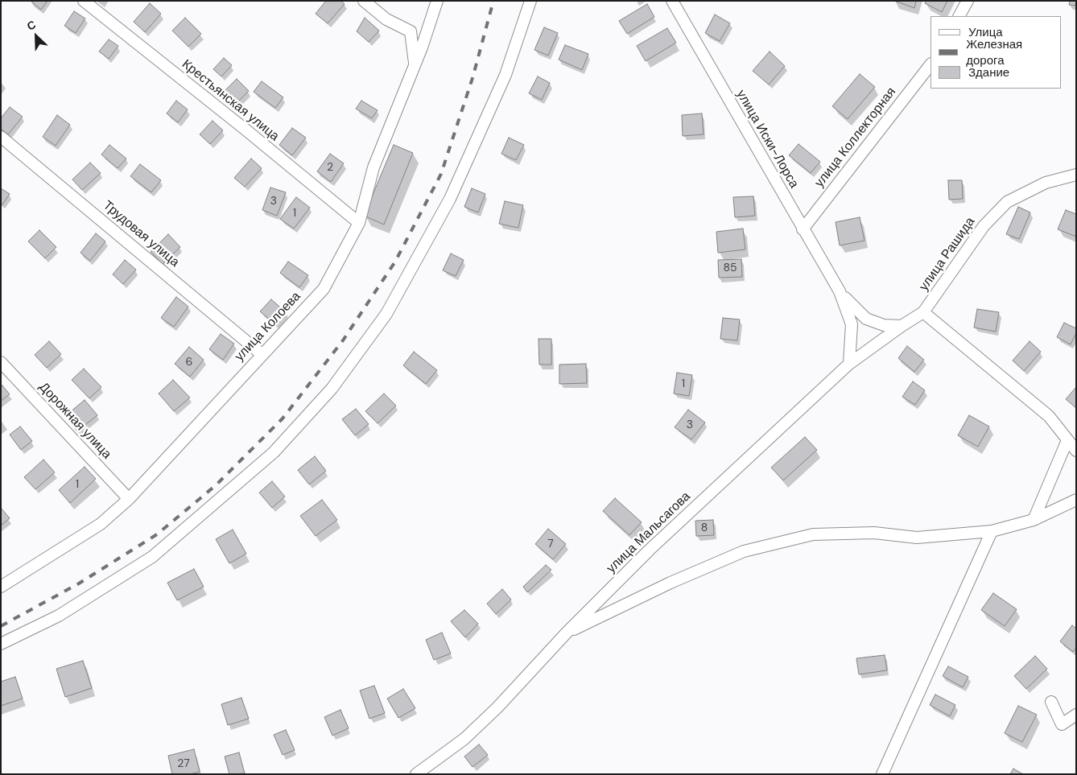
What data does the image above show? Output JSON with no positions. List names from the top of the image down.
{
  "streets": {
    "street": [
      "Крестьянская улица",
      "улица Коллекторная",
      "улица Иски-Лорса",
      "Трудовая улица",
      "улица Рашида",
      "улица Колоева",
      "Дорожная улица",
      "улица Мальсагова"
    ]
  },
  "crossings": [
    ["Крестьянская улица", "улица Колоева"],
    ["улица Коллекторная", "улица Иски-Лорса"],
    ["Трудовая улица", "улица Колоева"],
    ["улица Рашида", "улица Мальсагова"],
    ["улица Колоева", "Дорожная улица"]
  ],
  "house_numbers": [
    "2",
    "3",
    "1",
    "85",
    "6",
    "1",
    "3",
    "1",
    "8",
    "7",
    "27"
  ],
  "legend": ["Улица", "Железная дорога", "Здание"],
  "north": "top left"
}
